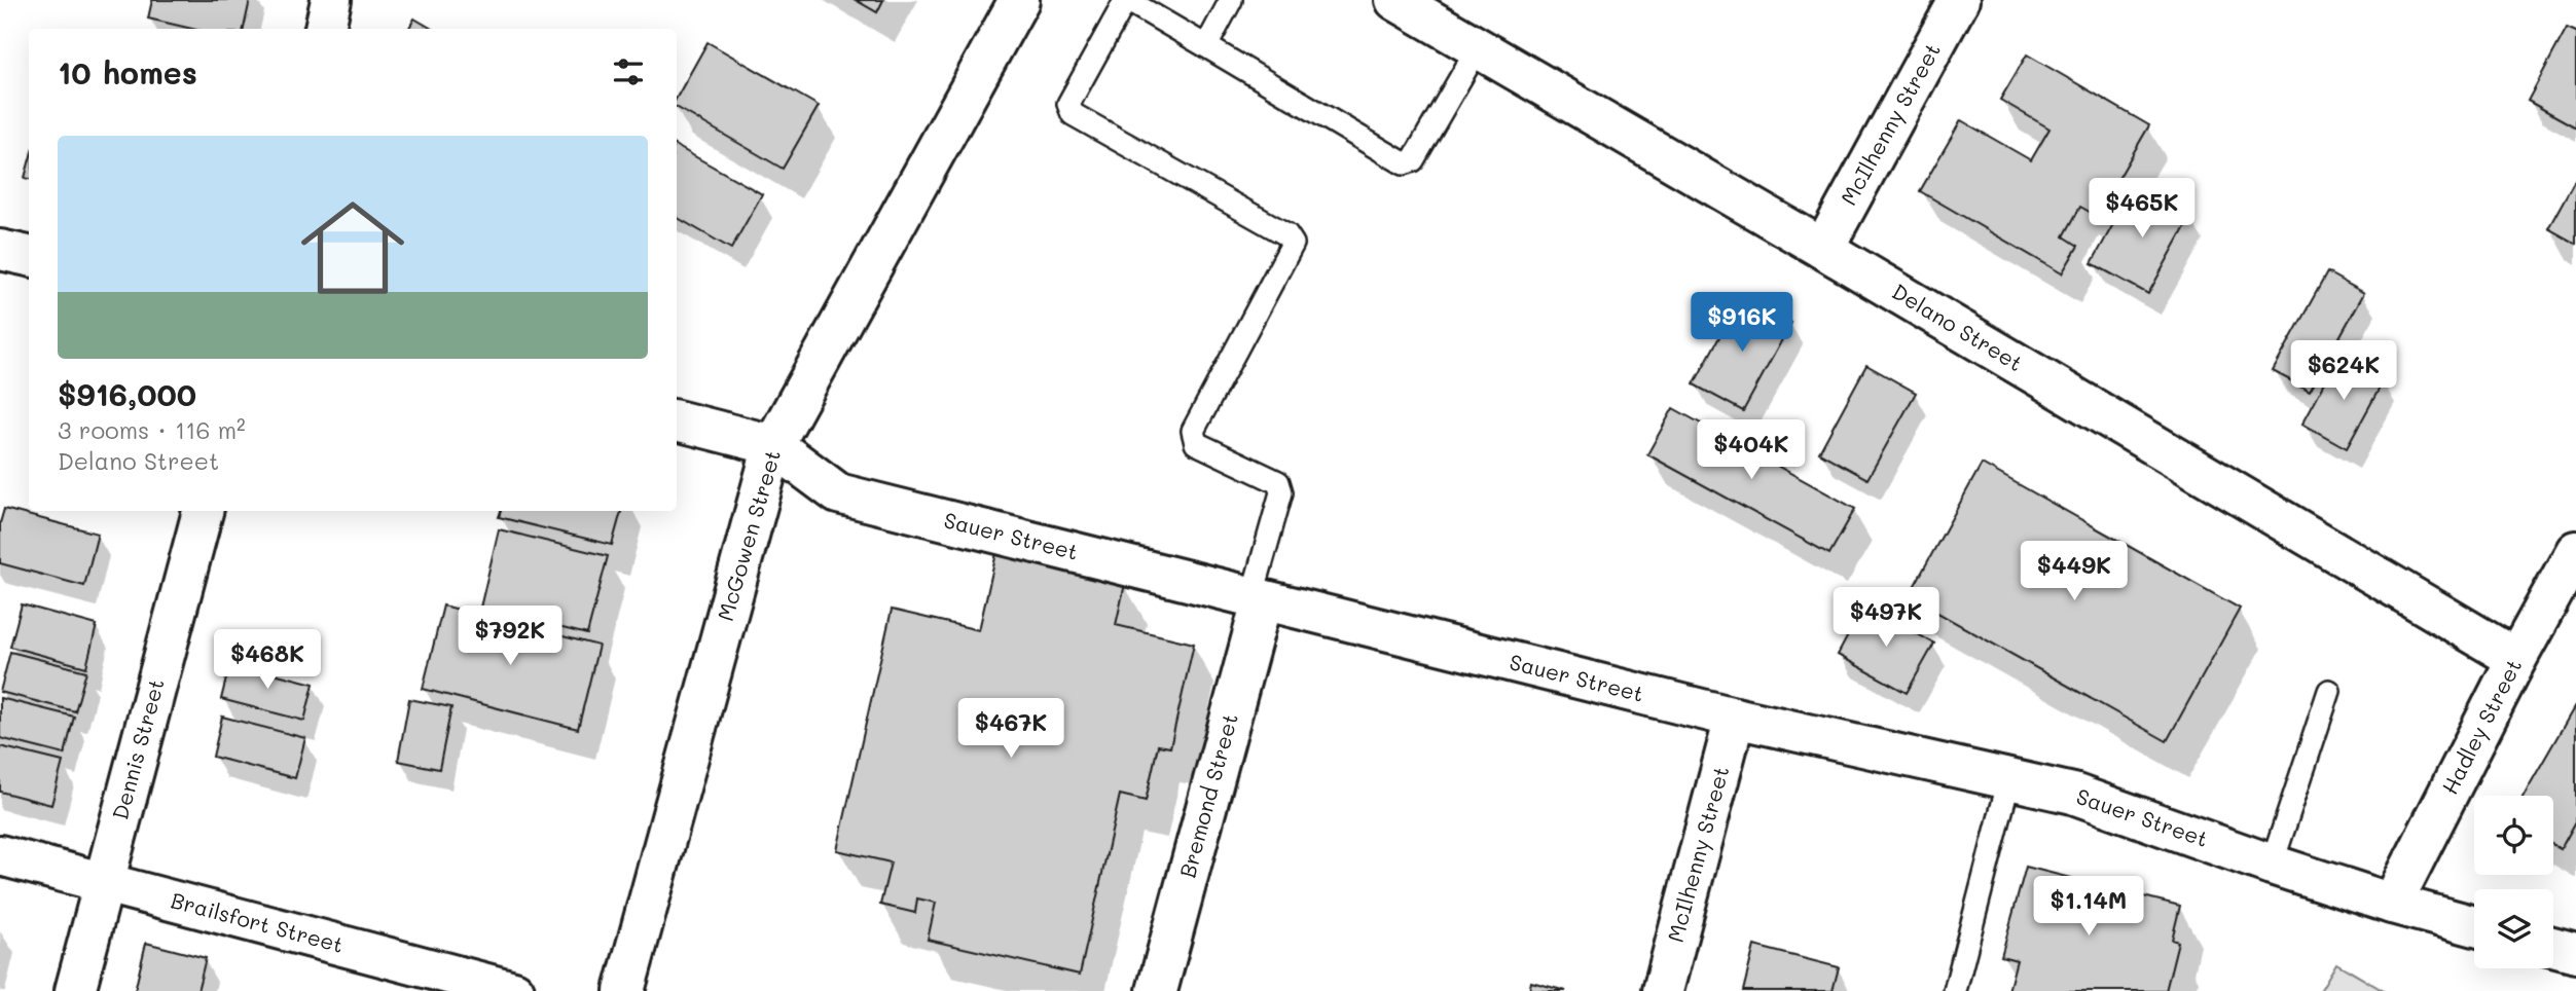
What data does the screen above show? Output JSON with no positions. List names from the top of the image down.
{
  "streets": {
    "street": [
      "McIlhenny Street",
      "Delano Street",
      "McGowen Street",
      "Sauer Street",
      "Hadley Street",
      "Dennis Street",
      "Bremond Street",
      "Brailsfort Street"
    ]
  },
  "crossings": [
    ["McIlhenny Street", "Delano Street"],
    ["McIlhenny Street", "Sauer Street"],
    ["Delano Street", "Hadley Street"],
    ["McGowen Street", "Sauer Street"],
    ["Sauer Street", "Hadley Street"],
    ["Sauer Street", "Bremond Street"],
    ["Dennis Street", "Brailsfort Street"]
  ],
  "page": {
    "heading": "10 homes",
    "list": [
      {
        "name": "$916,000",
        "note": "3 rooms · 116 m² · Delano Street"
      }
    ],
    "price": [
      "$465K",
      "$916K",
      "$624K",
      "$404K",
      "$449K",
      "$497K",
      "$792K",
      "$468K",
      "$467K",
      "$1.14M"
    ]
  }
}
